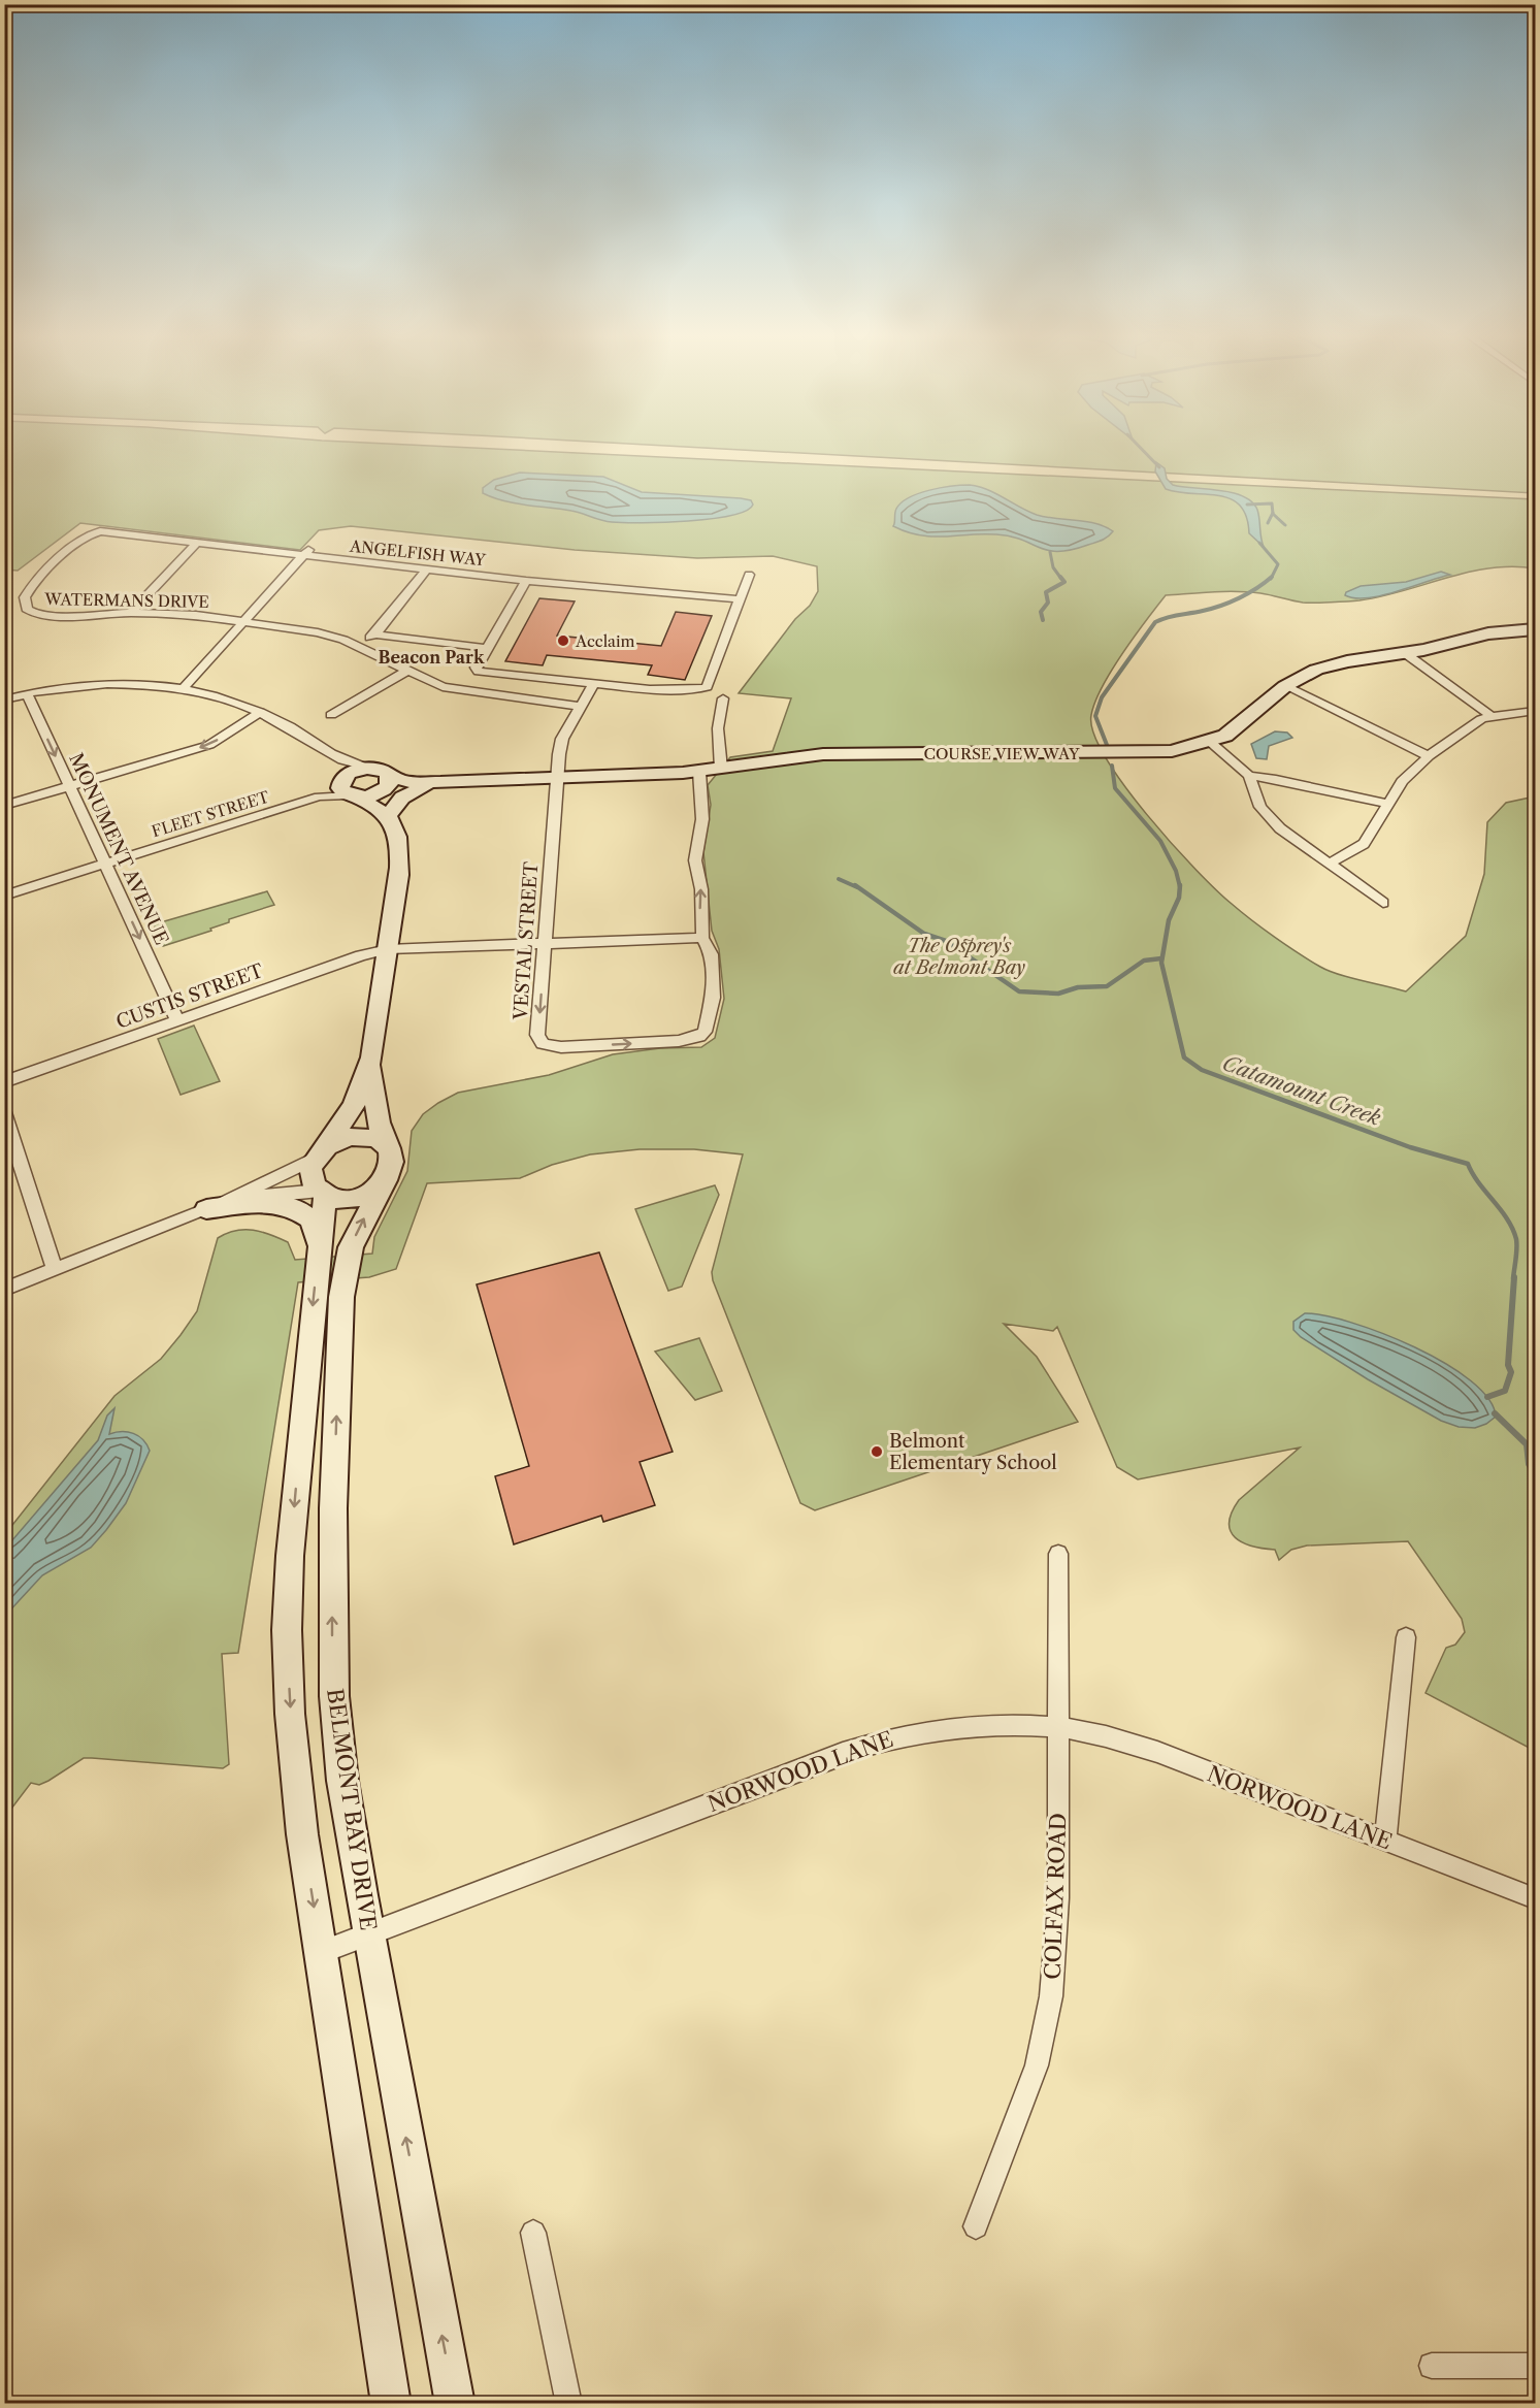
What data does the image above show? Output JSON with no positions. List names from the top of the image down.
{
  "streets": {
    "street": [
      "ANGELFISH WAY",
      "WATERMANS DRIVE",
      "COURSE VIEW WAY",
      "FLEET STREET",
      "MONUMENT AVENUE",
      "VESTAL STREET",
      "CUSTIS STREET",
      "NORWOOD LANE",
      "BELMONT BAY DRIVE",
      "COLFAX ROAD"
    ]
  },
  "crossings": [
    ["ANGELFISH WAY", "WATERMANS DRIVE"],
    ["WATERMANS DRIVE", "VESTAL STREET"],
    ["COURSE VIEW WAY", "VESTAL STREET"],
    ["COURSE VIEW WAY", "BELMONT BAY DRIVE"],
    ["FLEET STREET", "MONUMENT AVENUE"],
    ["MONUMENT AVENUE", "CUSTIS STREET"],
    ["VESTAL STREET", "CUSTIS STREET"],
    ["CUSTIS STREET", "BELMONT BAY DRIVE"],
    ["NORWOOD LANE", "BELMONT BAY DRIVE"],
    ["NORWOOD LANE", "COLFAX ROAD"]
  ],
  "one_way": ["MONUMENT AVENUE"],
  "districts": ["Beacon Park"],
  "water": ["Catamount Creek"],
  "parks": ["The Osprey's at Belmont Bay"],
  "places": ["Acclaim", "Belmont Elementary School"]
}
